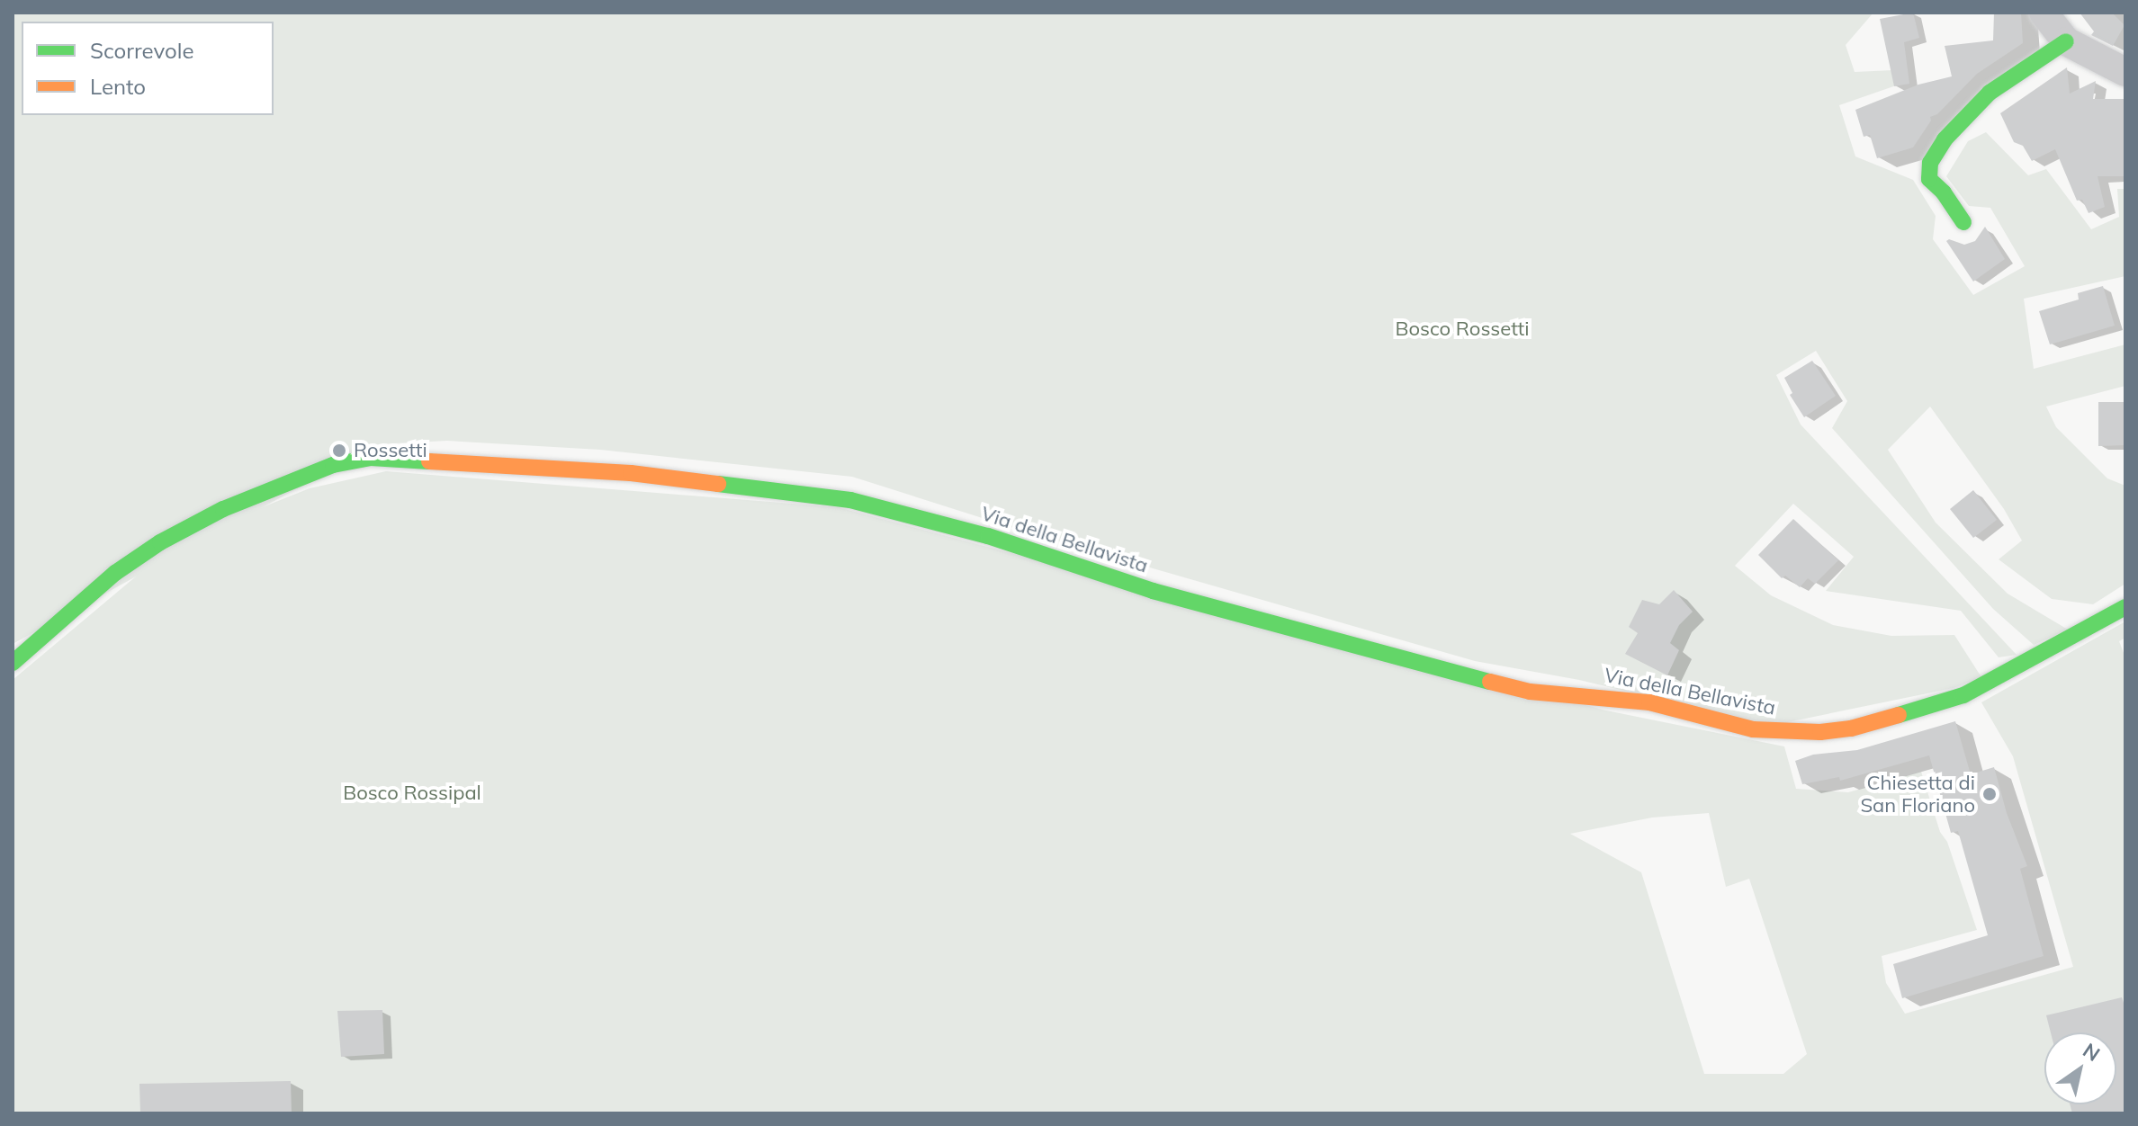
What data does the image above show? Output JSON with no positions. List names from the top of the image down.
{
  "streets": {
    "street": ["Via della Bellavista"]
  },
  "parks": ["Bosco Rossetti", "Bosco Rossipal"],
  "places": ["Rossetti", "Chiesetta di San Floriano"],
  "legend": ["Scorrevole", "Lento"],
  "north": "top right"
}
